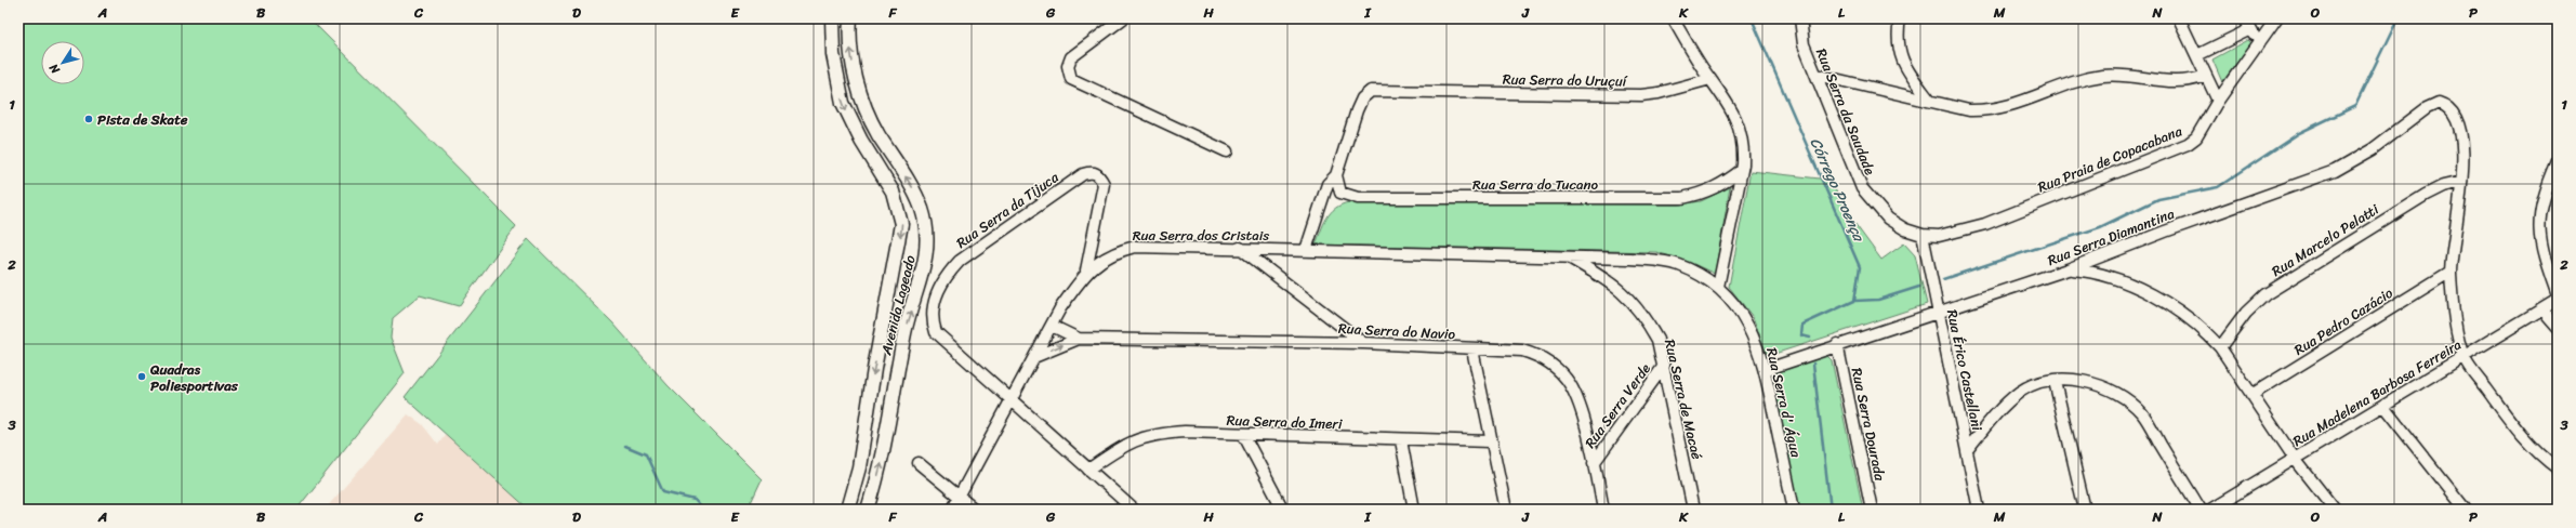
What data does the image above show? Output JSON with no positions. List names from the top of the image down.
{
  "streets": {
    "main road": ["Avenida Lageado"],
    "street": [
      "Rua Serra do Uruçuí",
      "Rua Serra da Saudade",
      "Rua Praia de Copacabana",
      "Rua Serra do Tucano",
      "Rua Serra da Tijuca",
      "Rua Serra dos Cristais",
      "Rua Serra Diamantina",
      "Rua Marcelo Pelatti",
      "Rua Pedro Cazácio",
      "Rua Serra do Navio",
      "Rua Érico Castellani",
      "Rua Madelena Barbosa Ferreira",
      "Rua Serra de Macaé",
      "Rua Serra d' Água",
      "Rua Serra Verde",
      "Rua Serra do Imeri",
      "Rua Serra Dourada"
    ]
  },
  "crossings": [
    ["Rua Serra do Uruçuí", "Rua Serra do Tucano"],
    ["Rua Serra do Uruçuí", "Rua Serra dos Cristais"],
    ["Rua Serra da Saudade", "Rua Praia de Copacabana"],
    ["Rua Serra da Saudade", "Rua Érico Castellani"],
    ["Rua Praia de Copacabana", "Rua Érico Castellani"],
    ["Rua Serra da Tijuca", "Rua Serra dos Cristais"],
    ["Rua Serra dos Cristais", "Rua Serra do Navio"],
    ["Rua Serra dos Cristais", "Rua Serra de Macaé"],
    ["Rua Serra dos Cristais", "Rua Serra d' Água"],
    ["Rua Serra Diamantina", "Rua Marcelo Pelatti"],
    ["Rua Serra Diamantina", "Rua Érico Castellani"],
    ["Rua Serra Diamantina", "Rua Serra d' Água"],
    ["Rua Serra Diamantina", "Rua Serra Dourada"],
    ["Rua Serra do Navio", "Rua Serra Verde"],
    ["Rua Serra de Macaé", "Rua Serra d' Água"],
    ["Rua Serra de Macaé", "Rua Serra Verde"]
  ],
  "water": ["Córrego Proença"],
  "places": ["Pista de Skate", "Quadras Poliesportivas"],
  "north": "bottom left",
  "grid": {
    "columns": [
      "A",
      "B",
      "C",
      "D",
      "E",
      "F",
      "G",
      "H",
      "I",
      "J",
      "K",
      "L",
      "M",
      "N",
      "O",
      "P"
    ],
    "rows": ["1", "2", "3"]
  }
}
